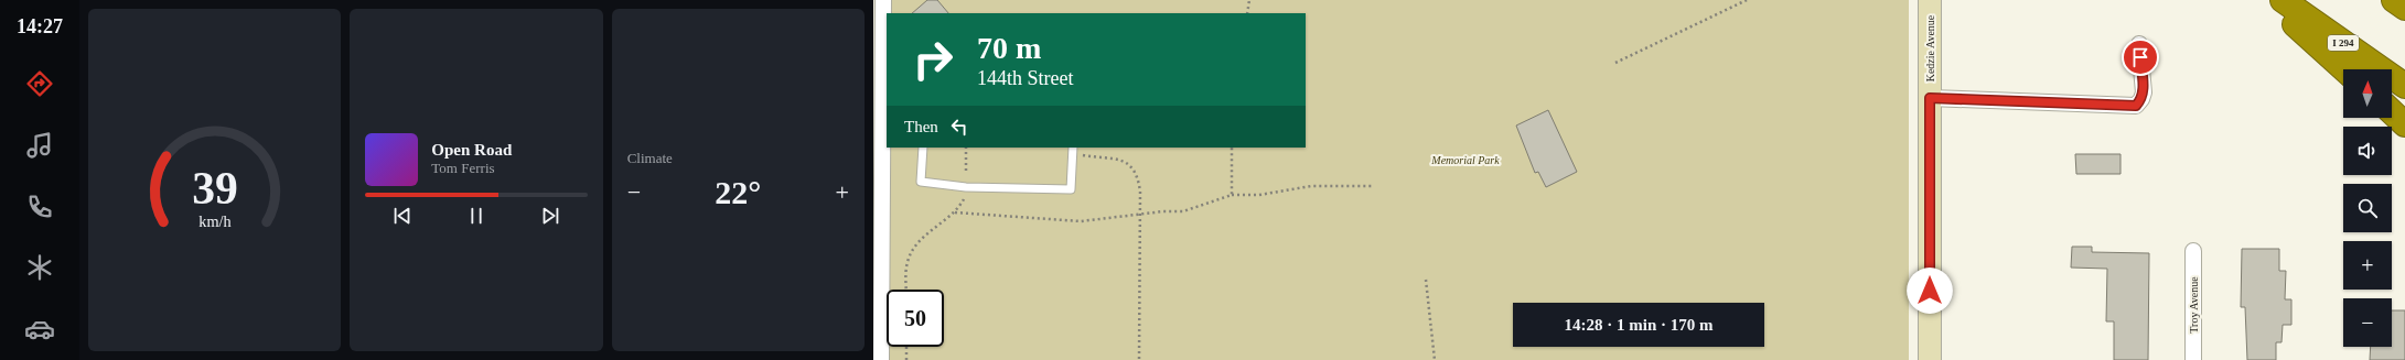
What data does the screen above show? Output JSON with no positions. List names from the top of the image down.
{
  "streets": {
    "highway": ["I 294"],
    "main road": ["Kedzie Avenue"],
    "street": ["Troy Avenue"]
  },
  "parks": ["Memorial Park"],
  "north": "top",
  "page": {
    "tabs": "14:27",
    "tile": "Climate",
    "turn": ["70 m", "144th Street"],
    "map_buttons": ["+", "−"],
    "then": "Then",
    "song": ["Open Road", "Tom Ferris"],
    "heat": ["−", "22°", "+"],
    "limit": "50",
    "trip": "14:28 · 1 min · 170 m",
    "gauge": ["39", "km/h"]
  }
}
